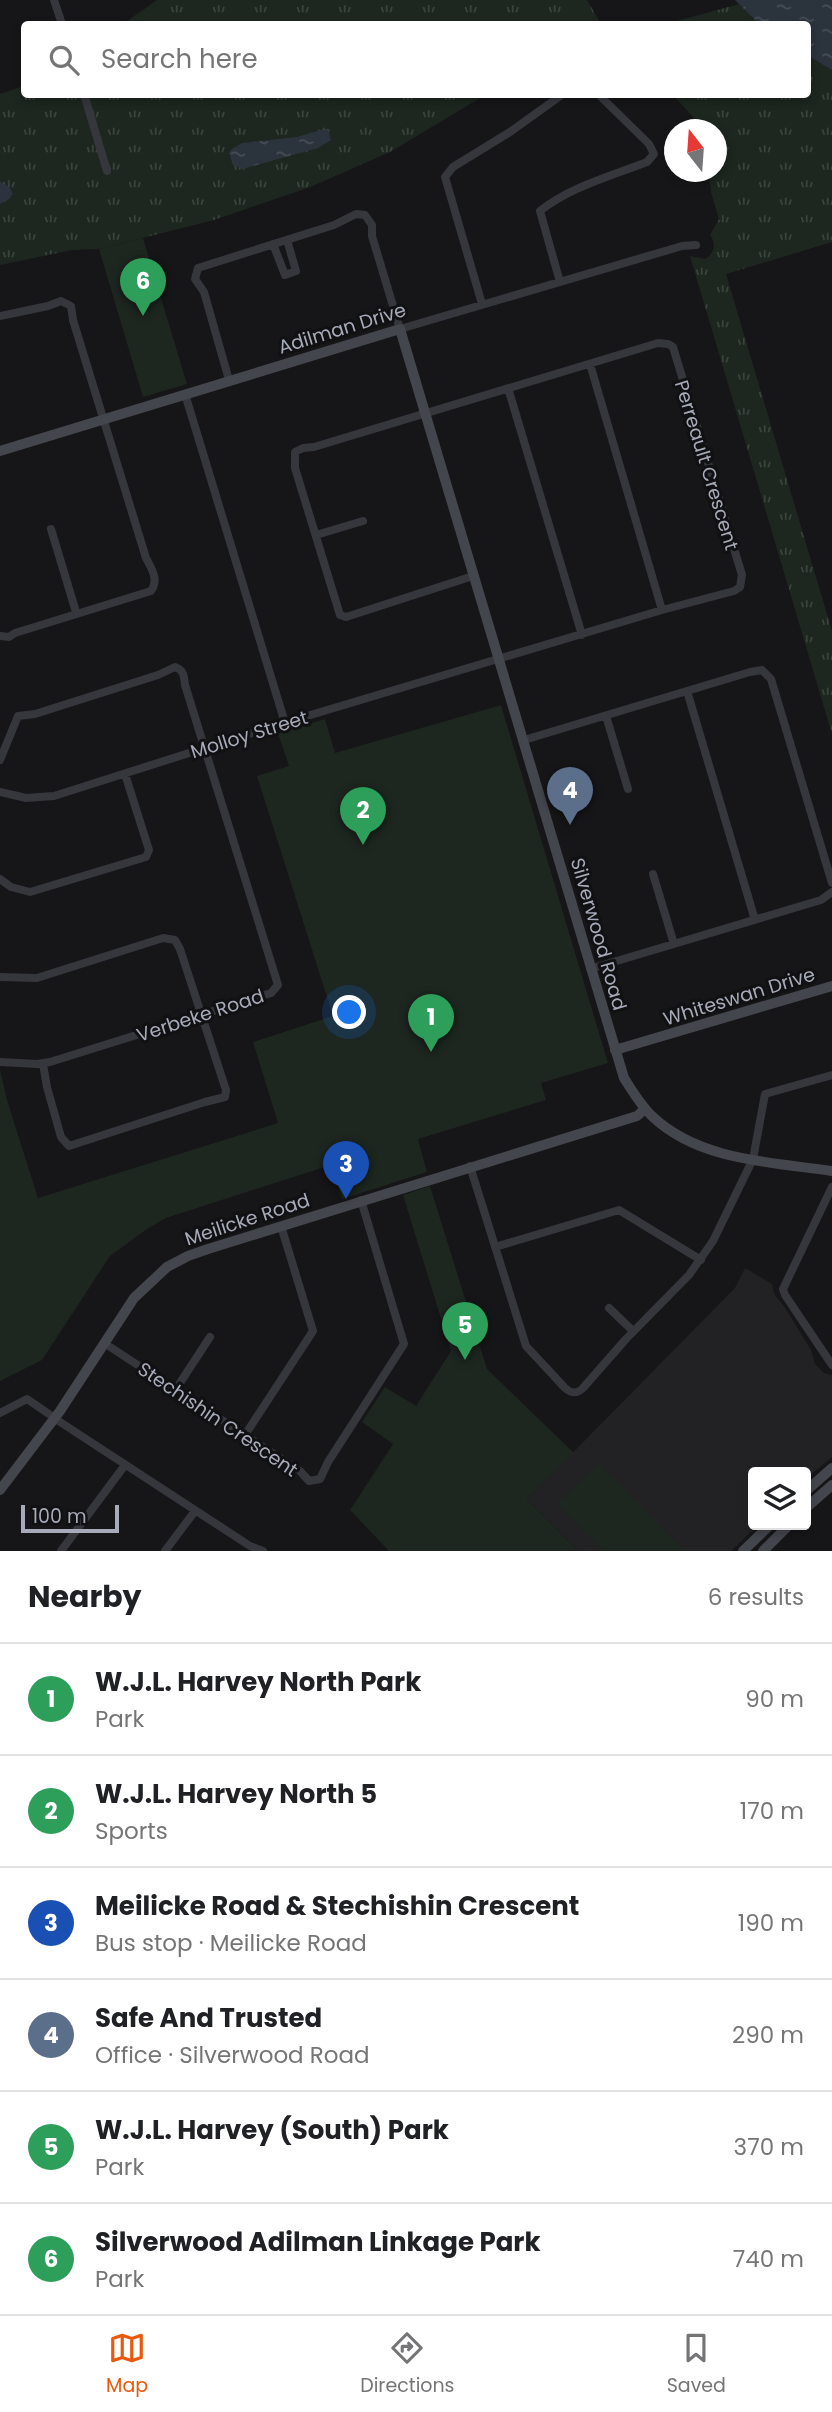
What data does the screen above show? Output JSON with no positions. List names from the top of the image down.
{
  "streets": {
    "street": [
      "Adilman Drive",
      "Perreault Crescent",
      "Molloy Street",
      "Silverwood Road",
      "Whiteswan Drive",
      "Verbeke Road",
      "Meilicke Road",
      "Stechishin Crescent"
    ]
  },
  "crossings": [
    ["Adilman Drive", "Silverwood Road"],
    ["Perreault Crescent", "Molloy Street"],
    ["Perreault Crescent", "Silverwood Road"],
    ["Molloy Street", "Silverwood Road"],
    ["Molloy Street", "Verbeke Road"],
    ["Silverwood Road", "Whiteswan Drive"],
    ["Silverwood Road", "Meilicke Road"],
    ["Meilicke Road", "Stechishin Crescent"]
  ],
  "scale_bar": "100 m",
  "north": "top",
  "page": {
    "search": "Search here",
    "pins": [
      "6",
      "4",
      "2",
      "1",
      "3",
      "5"
    ],
    "scale": "100 m",
    "heading": ["Nearby", "6 results"],
    "list": [
      {
        "mark": "1",
        "name": "W.J.L. Harvey North Park",
        "note": "Park",
        "value": "90 m"
      },
      {
        "mark": "2",
        "name": "W.J.L. Harvey North 5",
        "note": "Sports",
        "value": "170 m"
      },
      {
        "mark": "3",
        "name": "Meilicke Road & Stechishin Crescent",
        "note": "Bus stop · Meilicke Road",
        "value": "190 m"
      },
      {
        "mark": "4",
        "name": "Safe And Trusted",
        "note": "Office · Silverwood Road",
        "value": "290 m"
      },
      {
        "mark": "5",
        "name": "W.J.L. Harvey (South) Park",
        "note": "Park",
        "value": "370 m"
      },
      {
        "mark": "6",
        "name": "Silverwood Adilman Linkage Park",
        "note": "Park",
        "value": "740 m"
      }
    ],
    "nav": ["Map", "Directions", "Saved"]
  }
}
